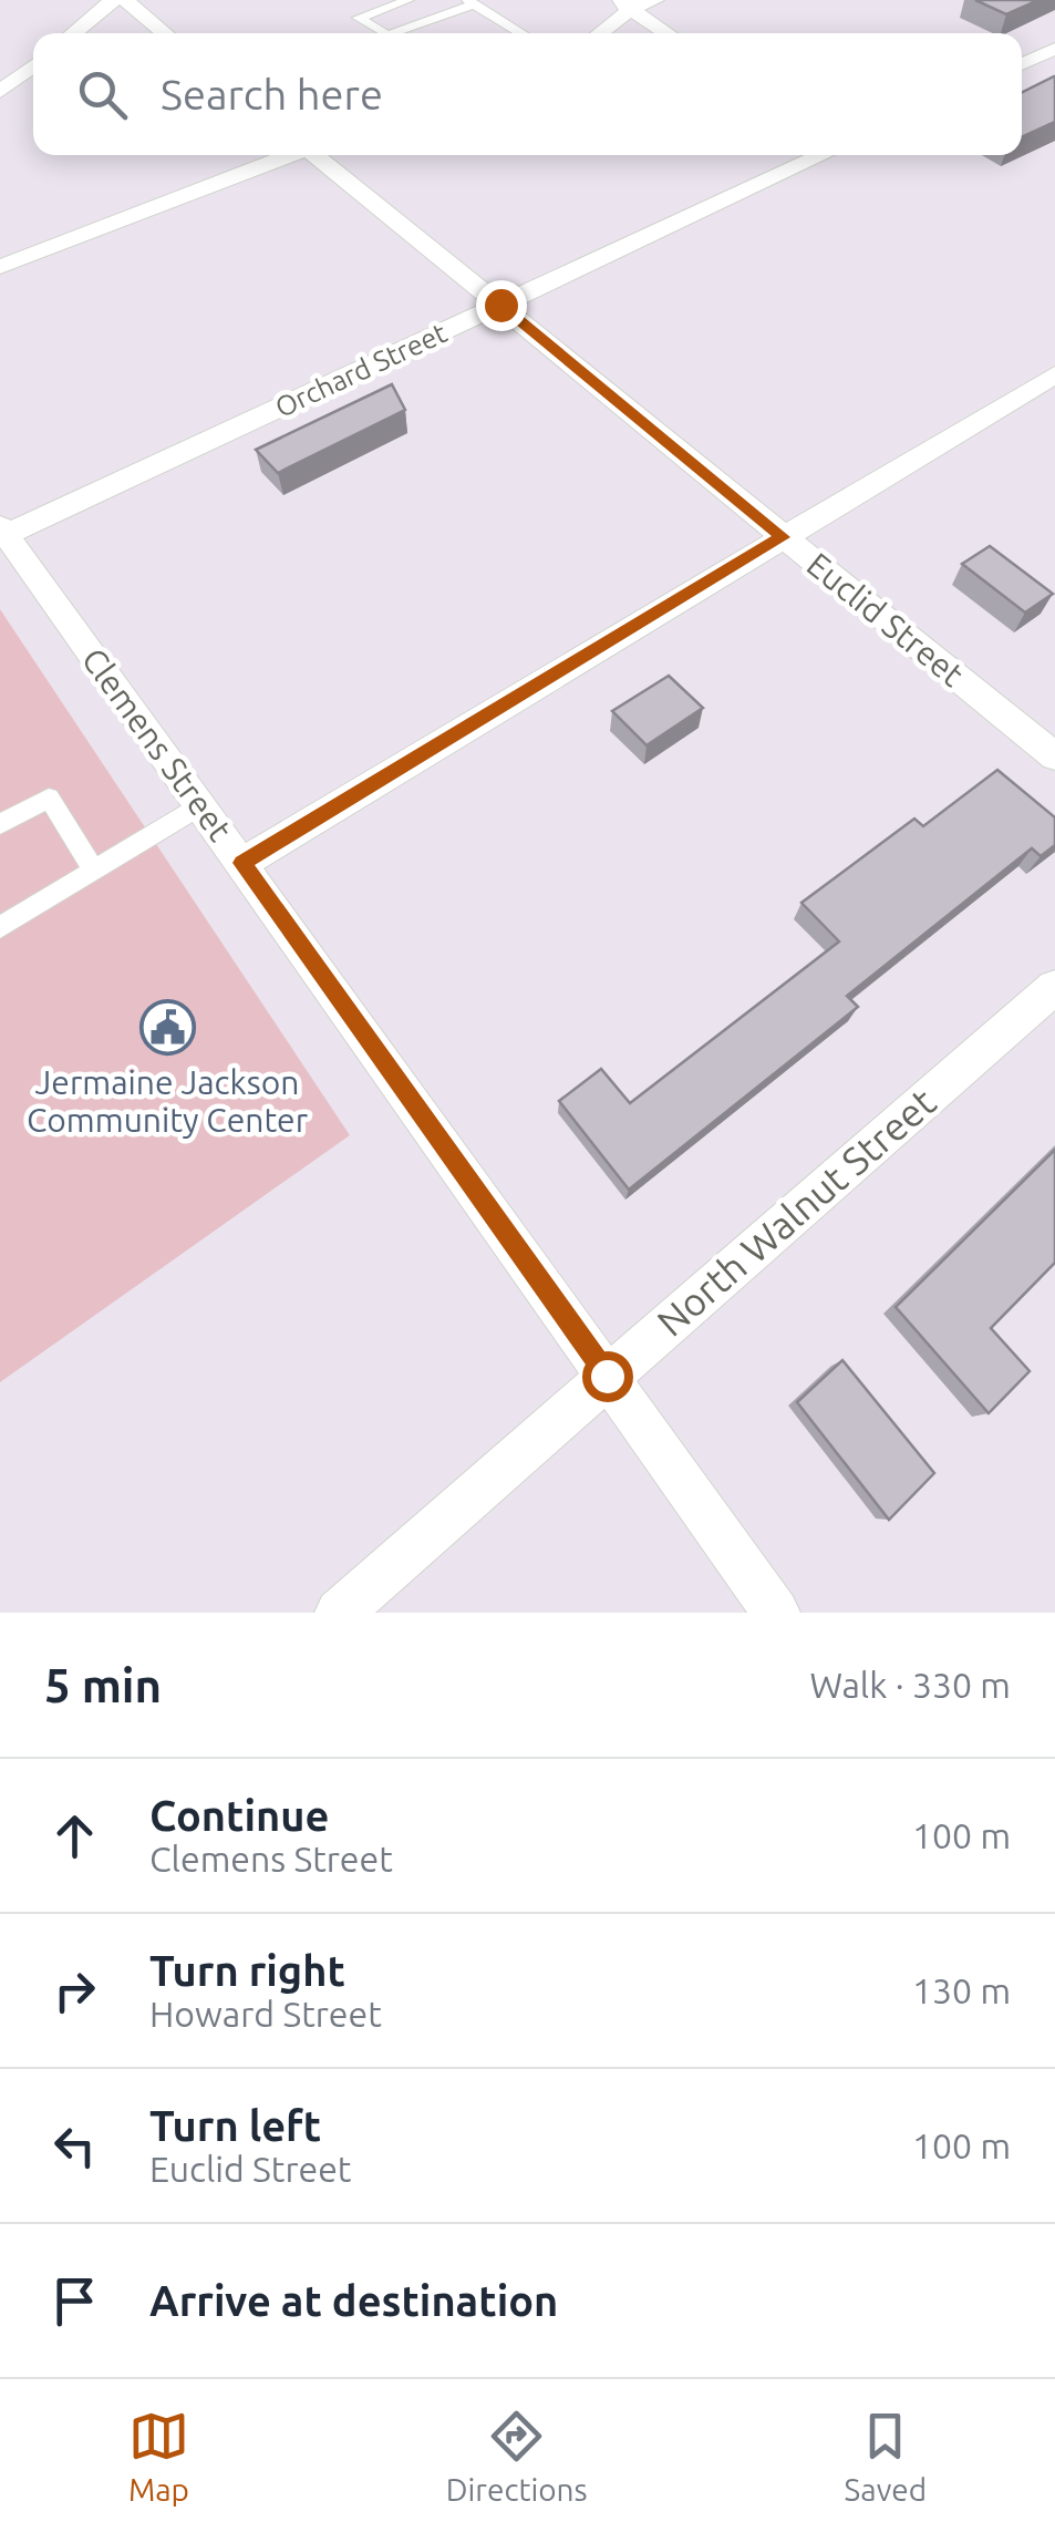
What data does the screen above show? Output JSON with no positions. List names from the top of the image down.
{
  "streets": {
    "street": [
      "Orchard Street",
      "Euclid Street",
      "Clemens Street",
      "North Walnut Street"
    ]
  },
  "crossings": [
    ["Orchard Street", "Euclid Street"],
    ["Orchard Street", "Clemens Street"],
    ["Clemens Street", "North Walnut Street"]
  ],
  "places": {
    "public building": ["Jermaine Jackson Community Center"]
  },
  "page": {
    "search": "Search here",
    "heading": ["5 min", "Walk · 330 m"],
    "list": [
      ["Continue", "Clemens Street", "100 m"],
      ["Turn right", "Howard Street", "130 m"],
      ["Turn left", "Euclid Street", "100 m"],
      "Arrive at destination"
    ],
    "nav": ["Map", "Directions", "Saved"]
  }
}
